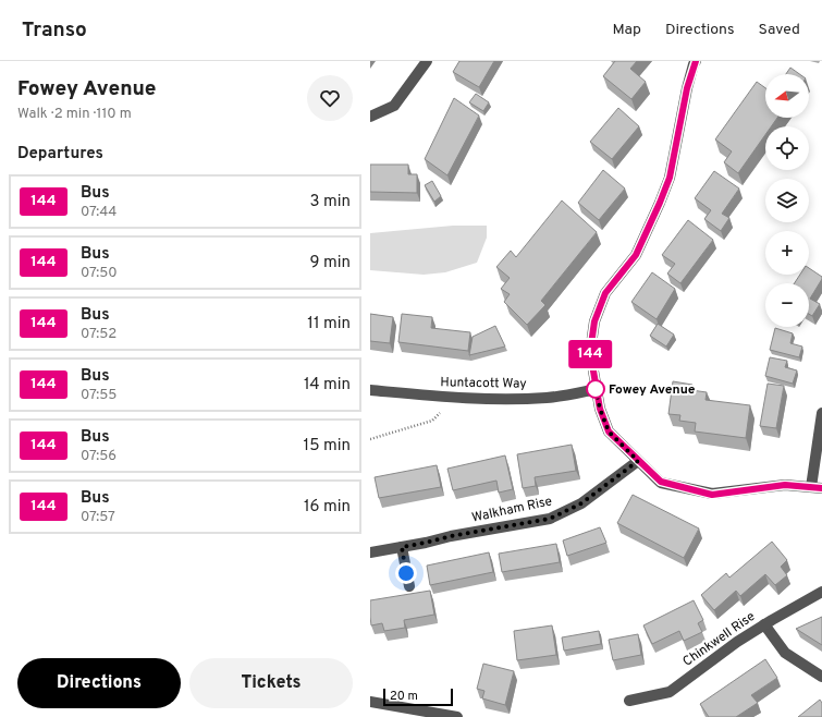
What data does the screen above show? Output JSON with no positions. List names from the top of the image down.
{
  "streets": {
    "street": ["Huntacott Way", "Walkham Rise", "Chinkwell Rise"]
  },
  "places": ["Fowey Avenue"],
  "lines": ["bus line 144"],
  "scale_bar": "20 m",
  "north": "left",
  "page": {
    "header": "Transo",
    "nav": ["Map", "Directions", "Saved"],
    "heading": [
      ["Fowey Avenue", "Walk · 2 min · 110 m"],
      "Departures"
    ],
    "on_map": "144",
    "map_buttons": ["+", "−"],
    "list": [
      {
        "mark": "144",
        "name": "Bus",
        "note": "07:44",
        "value": "3 min"
      },
      {
        "mark": "144",
        "name": "Bus",
        "note": "07:50",
        "value": "9 min"
      },
      {
        "mark": "144",
        "name": "Bus",
        "note": "07:52",
        "value": "11 min"
      },
      {
        "mark": "144",
        "name": "Bus",
        "note": "07:55",
        "value": "14 min"
      },
      {
        "mark": "144",
        "name": "Bus",
        "note": "07:56",
        "value": "15 min"
      },
      {
        "mark": "144",
        "name": "Bus",
        "note": "07:57",
        "value": "16 min"
      }
    ],
    "buttons": ["Directions", "Tickets"],
    "scale": "20 m"
  }
}
